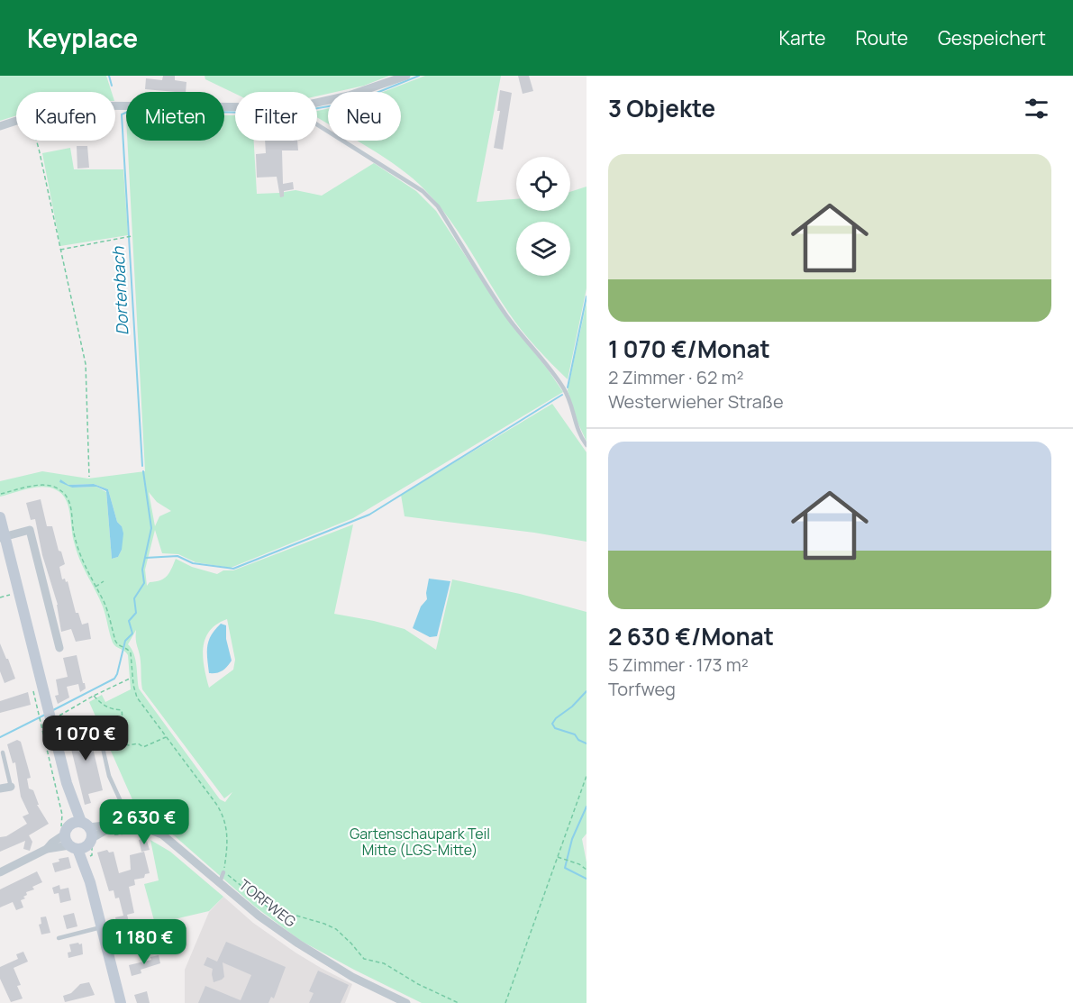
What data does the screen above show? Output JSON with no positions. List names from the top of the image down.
{
  "streets": {
    "street": ["TORFWEG"]
  },
  "water": ["Dortenbach"],
  "parks": ["Gartenschaupark Teil Mitte (LGS-Mitte)"],
  "page": {
    "header": "Keyplace",
    "nav": ["Karte", "Route", "Gespeichert"],
    "heading": "3 Objekte",
    "chip": [
      "Kaufen",
      "Mieten",
      "Filter",
      "Neu"
    ],
    "list": [
      {
        "name": "1 070 €/Monat",
        "note": "2 Zimmer · 62 m² · Westerwieher Straße"
      },
      {
        "name": "2 630 €/Monat",
        "note": "5 Zimmer · 173 m² · Torfweg"
      }
    ],
    "price": ["1 070 €", "2 630 €", "1 180 €"]
  }
}
